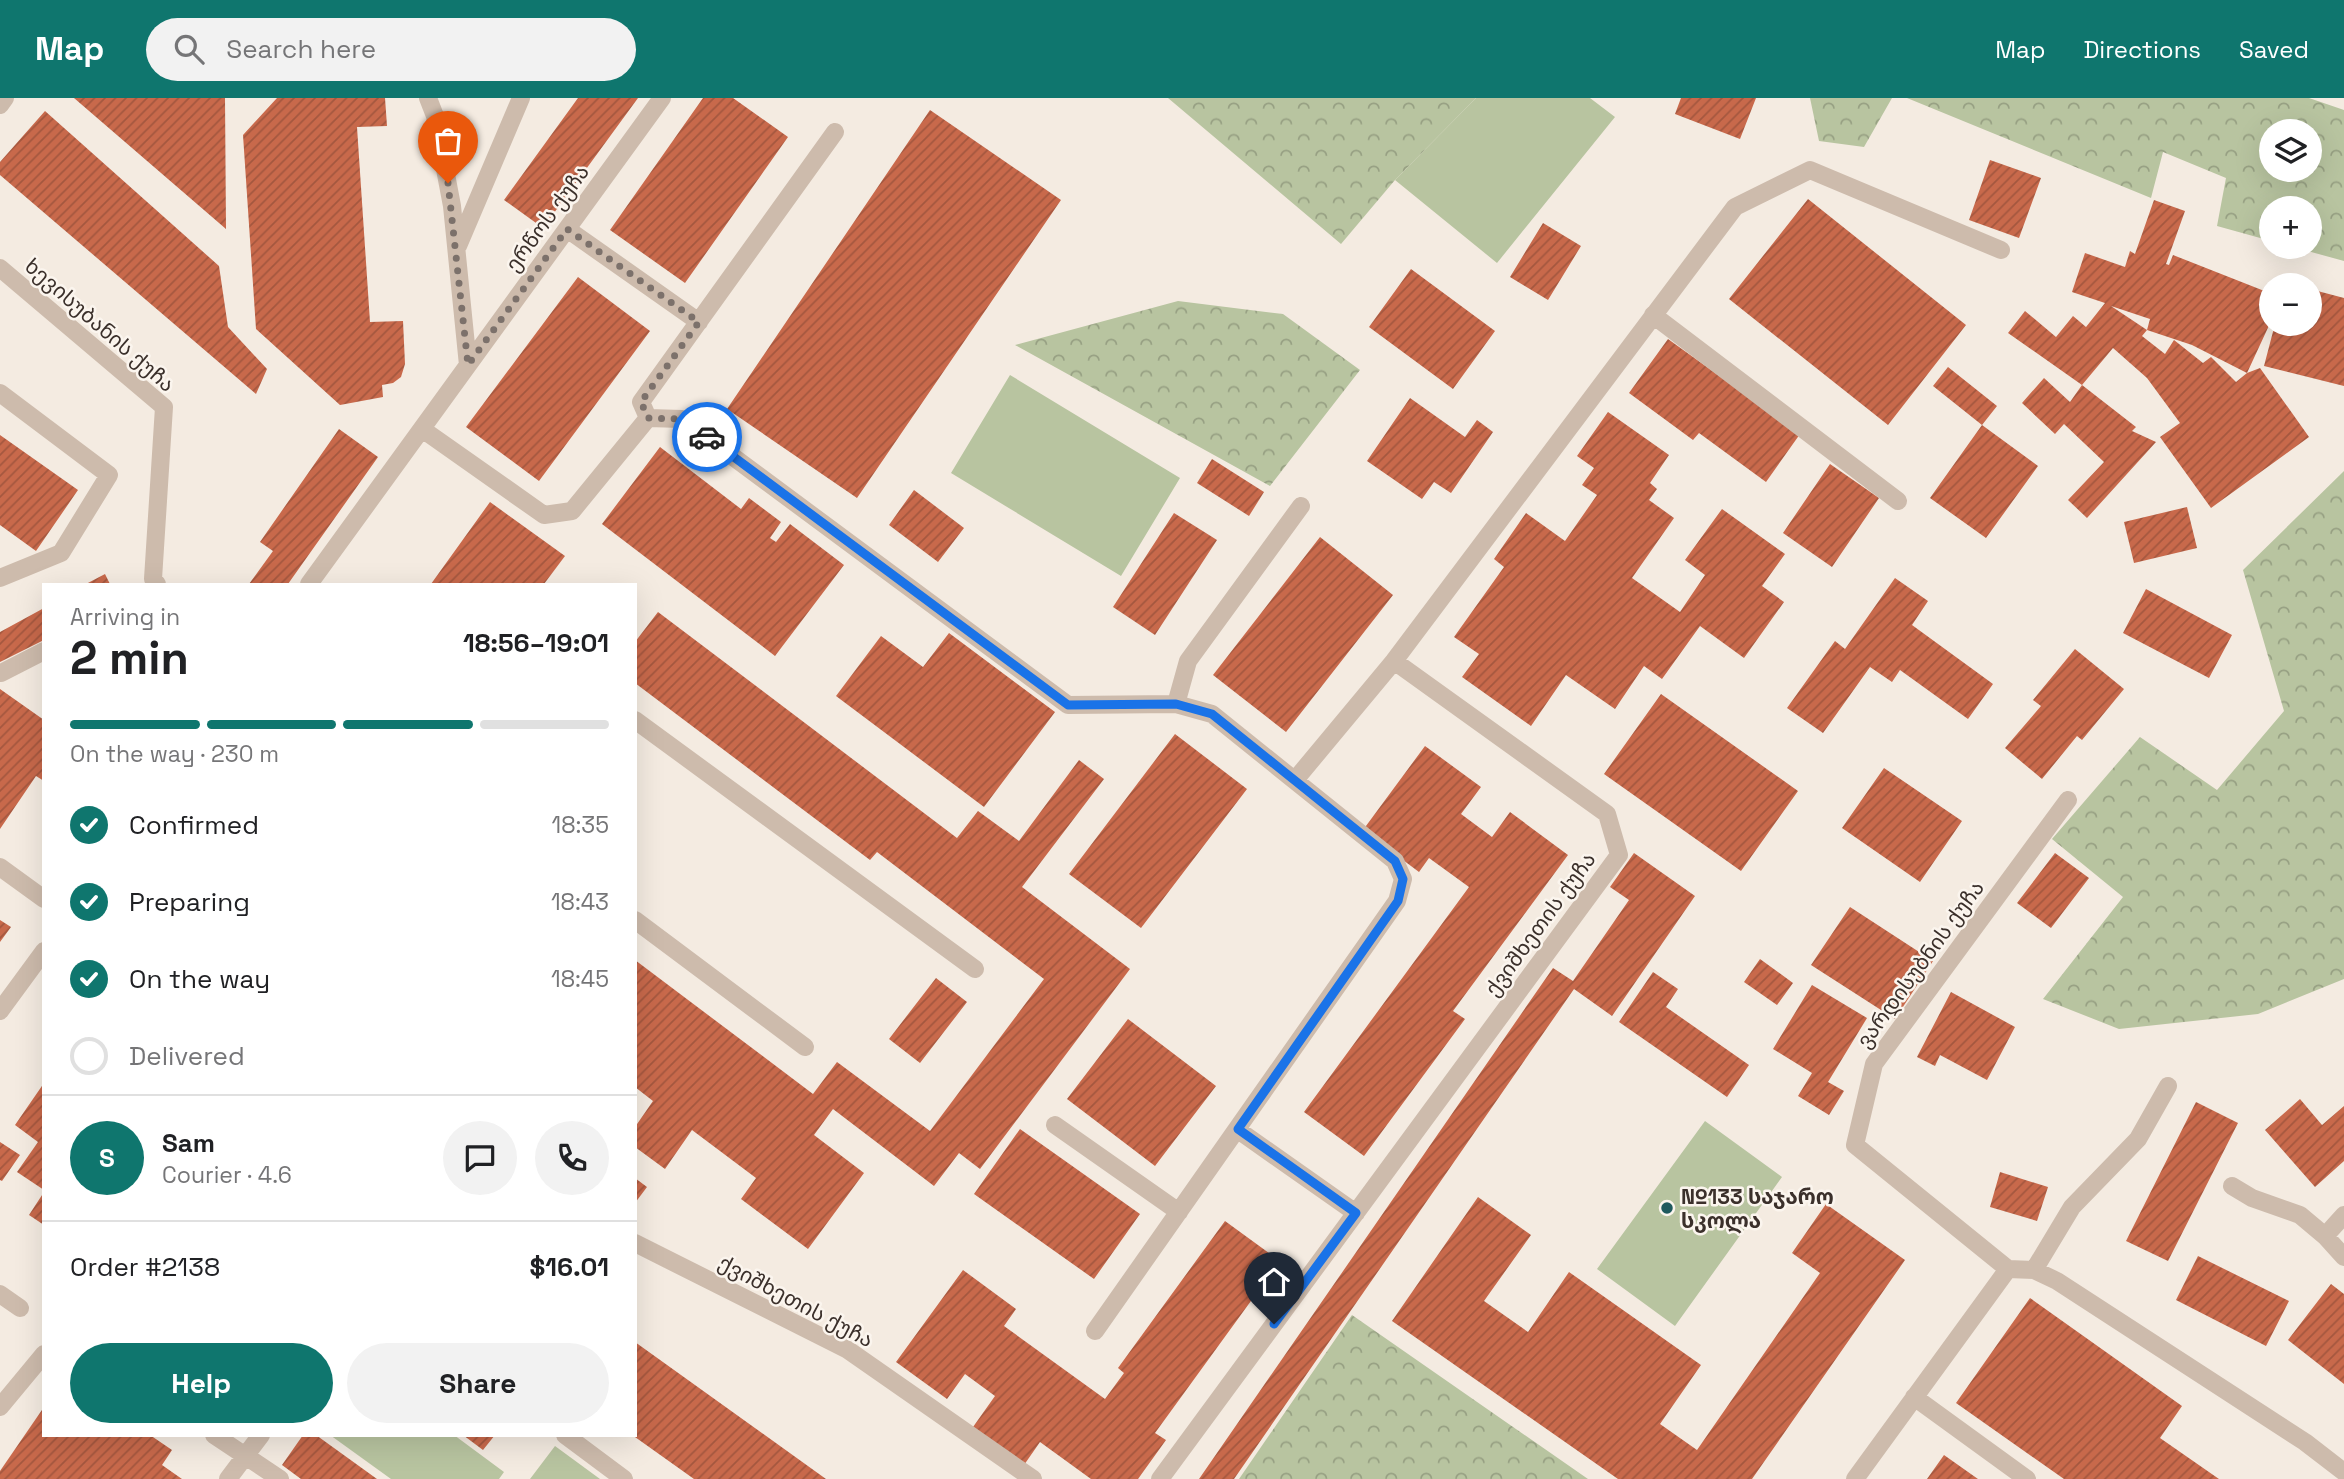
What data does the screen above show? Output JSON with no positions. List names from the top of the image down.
{
  "streets": {
    "street": [
      "ერწოს ქუჩა",
      "ხევისუბანის ქუჩა",
      "ქვიშხეთის ქუჩა",
      "ვარდისუბნის ქუჩა"
    ]
  },
  "places": ["№133 საჯარო სკოლა"],
  "page": {
    "header": "Map",
    "search": "Search here",
    "nav": ["Map", "Directions", "Saved"],
    "map_buttons": ["+", "−"],
    "heading": ["2 min", "Arriving in", "18:56–19:01"],
    "panel": [
      "Sam",
      "Courier · 4.6",
      "Order #2138",
      "$16.01"
    ],
    "bar": "On the way · 230 m",
    "list": [
      ["Confirmed", "18:35"],
      ["Preparing", "18:43"],
      ["On the way", "18:45"],
      "Delivered"
    ],
    "round": "S",
    "buttons": ["Help", "Share"]
  }
}
